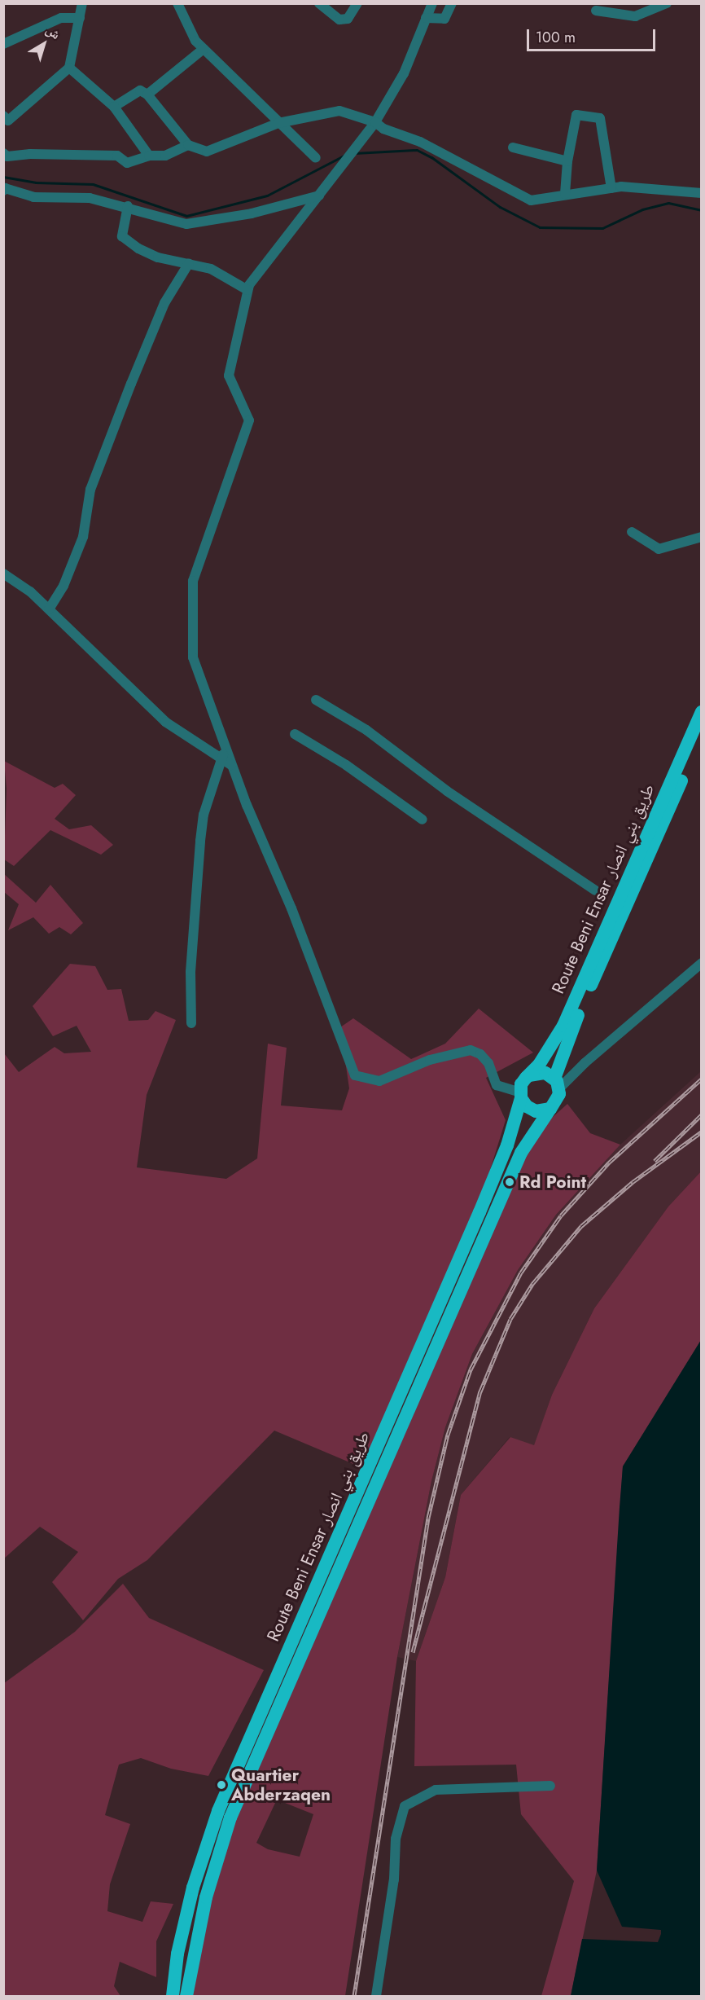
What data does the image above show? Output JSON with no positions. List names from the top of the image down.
{
  "streets": {
    "highway": ["Route Beni Ensar طريق بني انصار"]
  },
  "places": ["Rd Point", "Quartier Abderzaqen"],
  "scale_bar": "100 m",
  "north": "top right"
}
